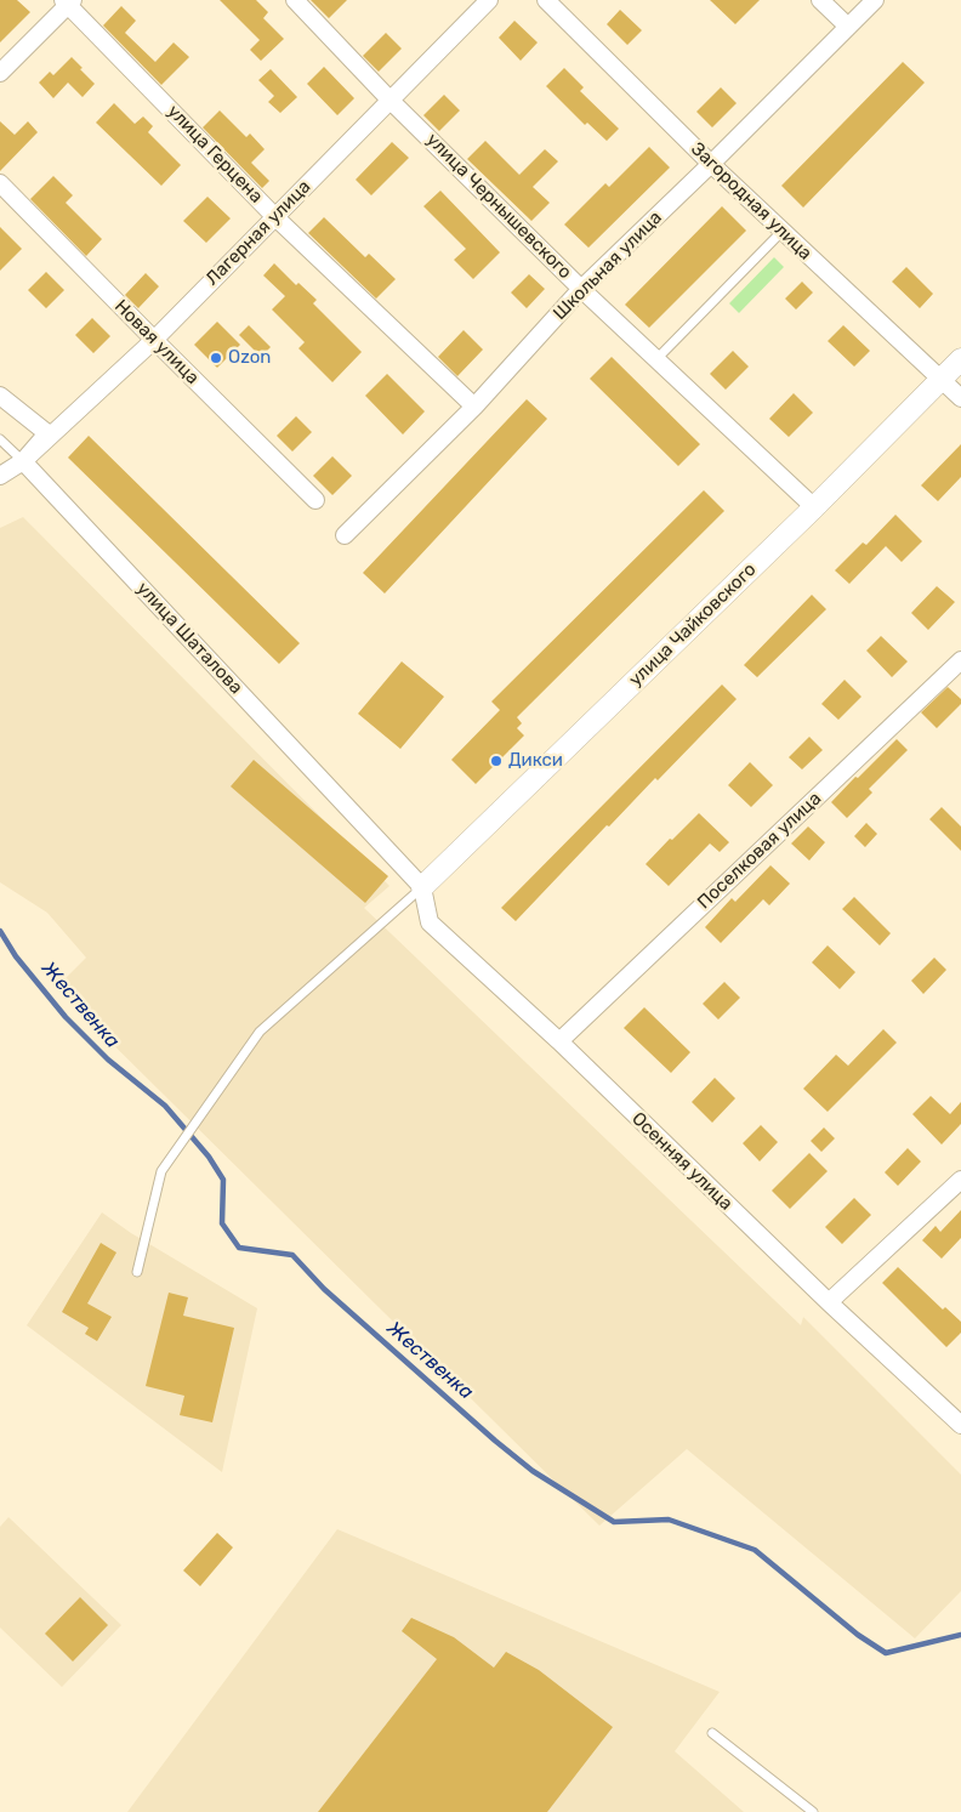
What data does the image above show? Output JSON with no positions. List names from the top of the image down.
{
  "streets": {
    "street": [
      "улица Герцена",
      "Загородная улица",
      "улица Чернышевского",
      "Лагерная улица",
      "Школьная улица",
      "Новая улица",
      "улица Чайковского",
      "улица Шаталова",
      "Поселковая улица",
      "Осенняя улица"
    ]
  },
  "crossings": [
    ["улица Герцена", "Лагерная улица"],
    ["улица Герцена", "Школьная улица"],
    ["Загородная улица", "Школьная улица"],
    ["Загородная улица", "улица Чайковского"],
    ["улица Чернышевского", "Лагерная улица"],
    ["улица Чернышевского", "Школьная улица"],
    ["улица Чернышевского", "улица Чайковского"],
    ["Лагерная улица", "Новая улица"],
    ["Лагерная улица", "улица Шаталова"],
    ["улица Чайковского", "улица Шаталова"],
    ["улица Чайковского", "Осенняя улица"],
    ["улица Шаталова", "Осенняя улица"],
    ["Поселковая улица", "Осенняя улица"]
  ],
  "water": ["Жественка"],
  "places": ["Ozon", "Дикси"]
}
